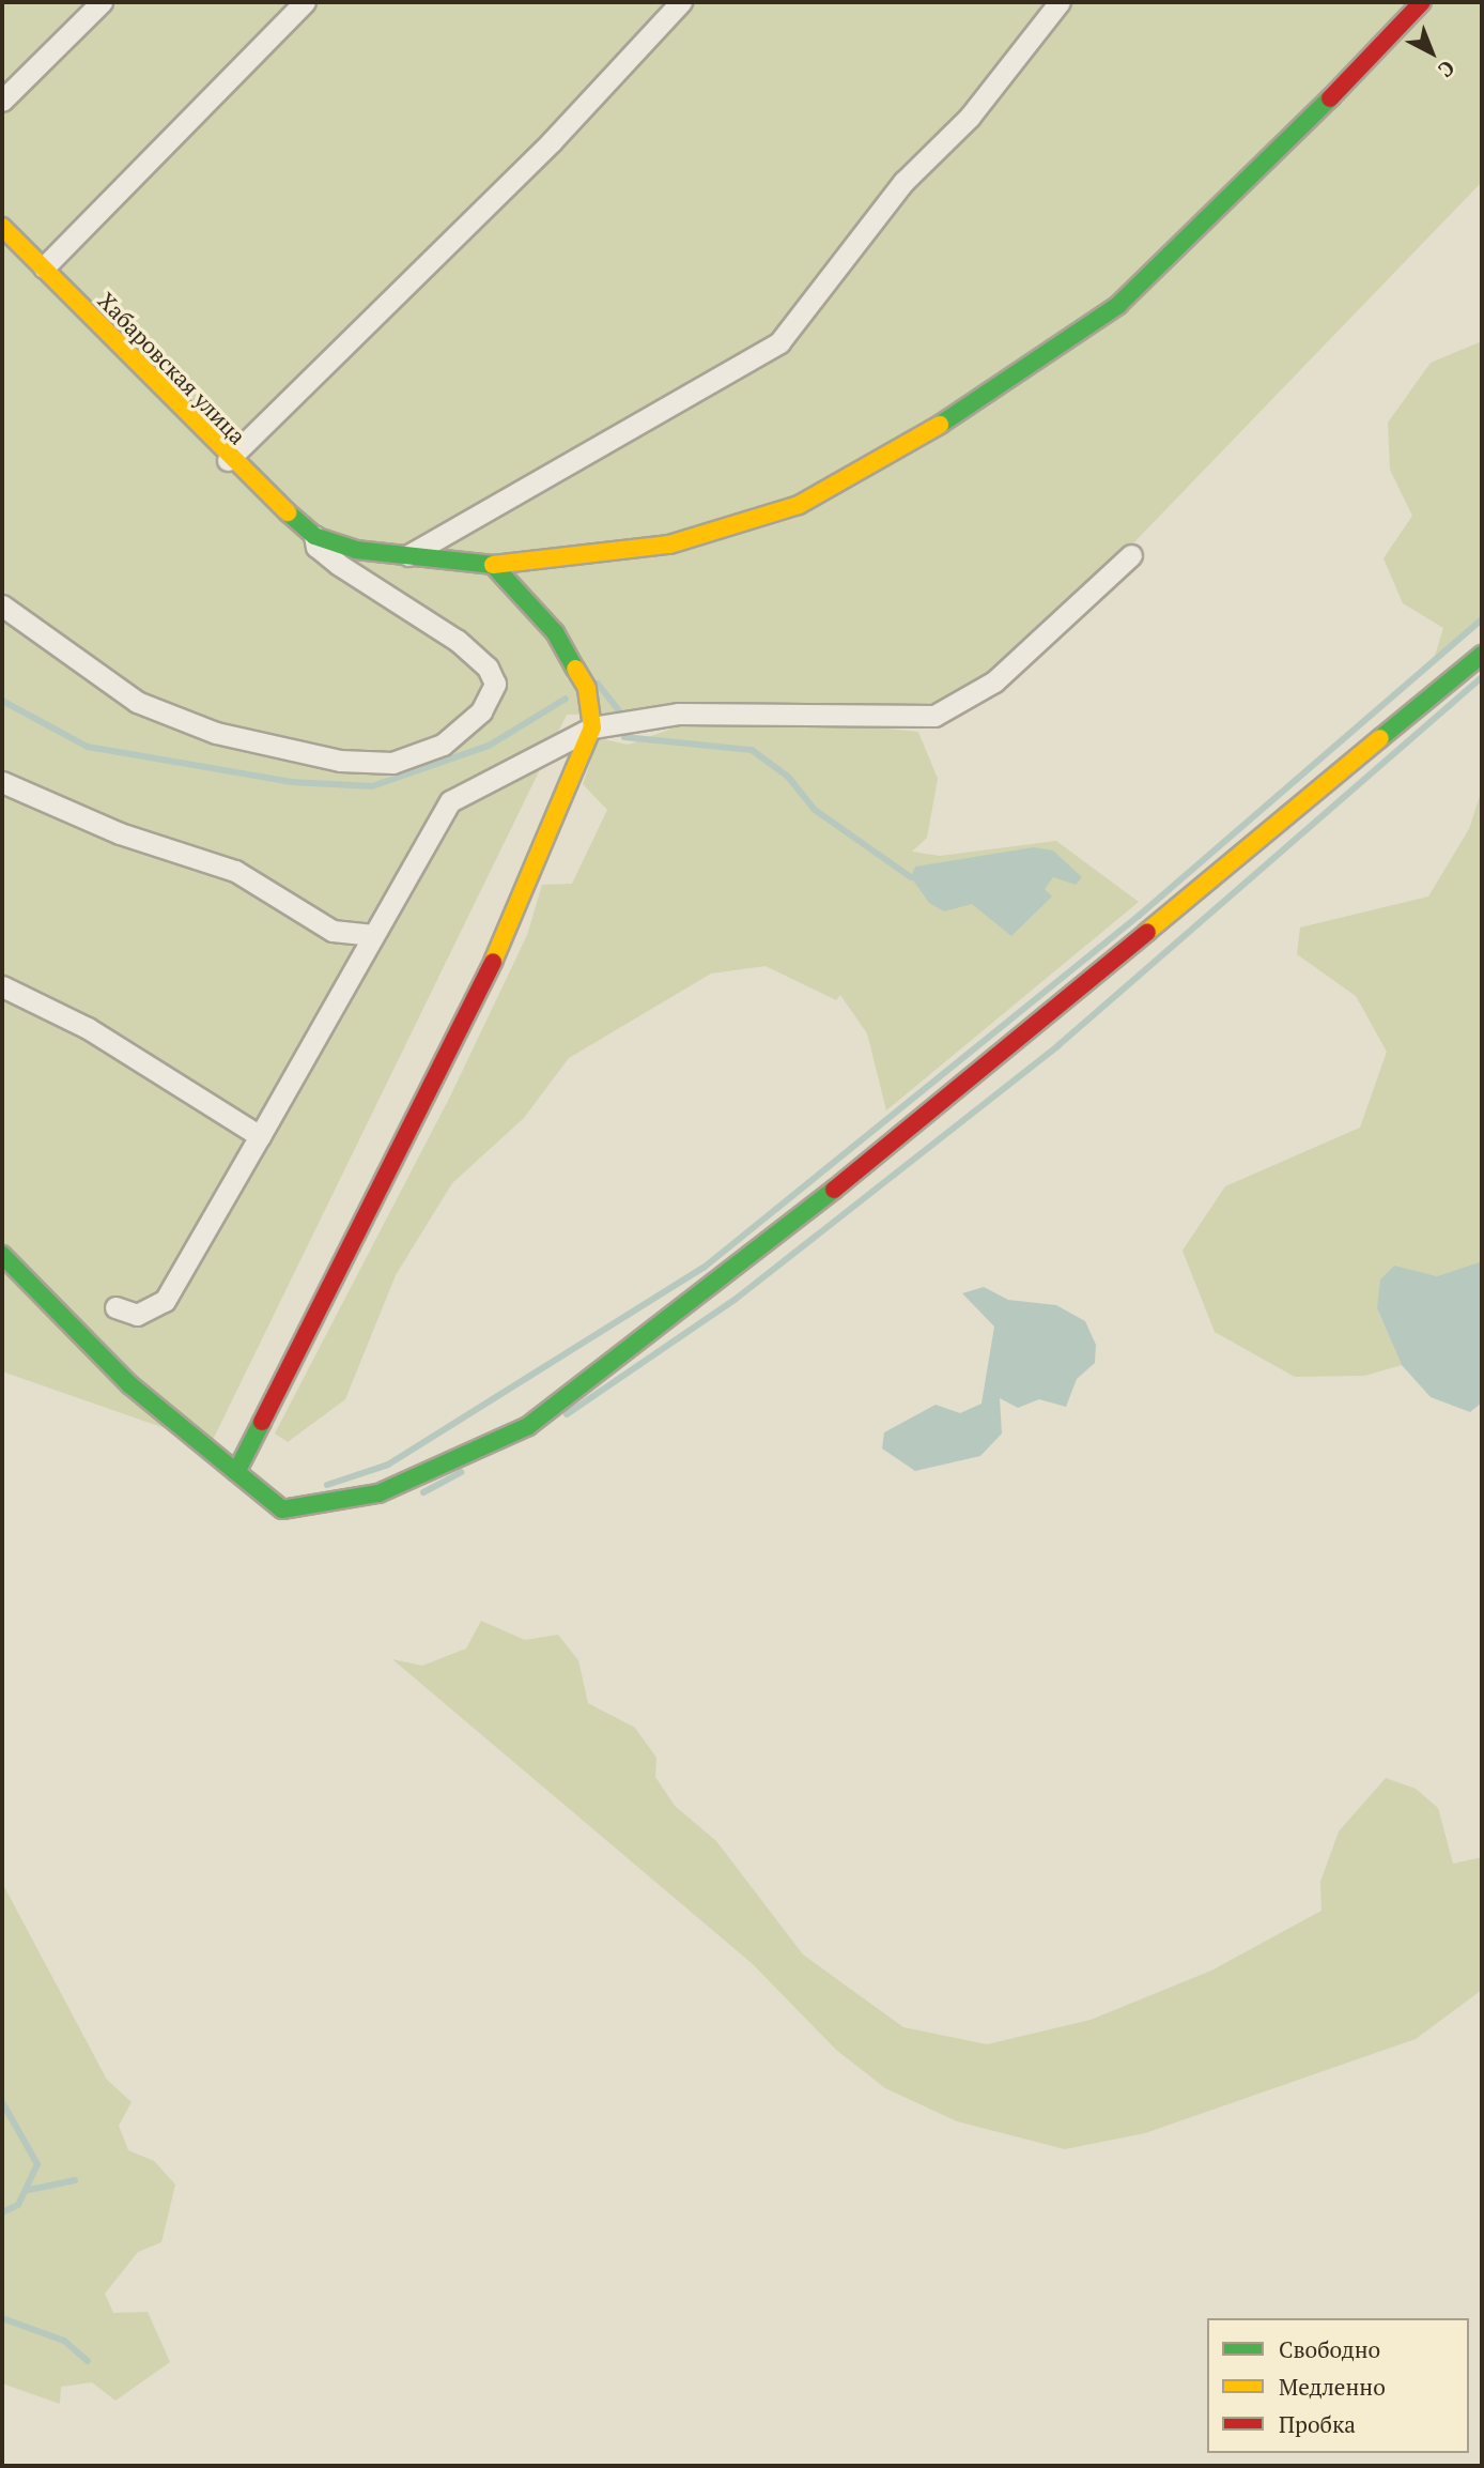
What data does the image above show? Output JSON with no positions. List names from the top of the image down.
{
  "streets": {
    "street": ["Хабаровская улица"]
  },
  "legend": ["Свободно", "Медленно", "Пробка"],
  "north": "bottom right"
}
